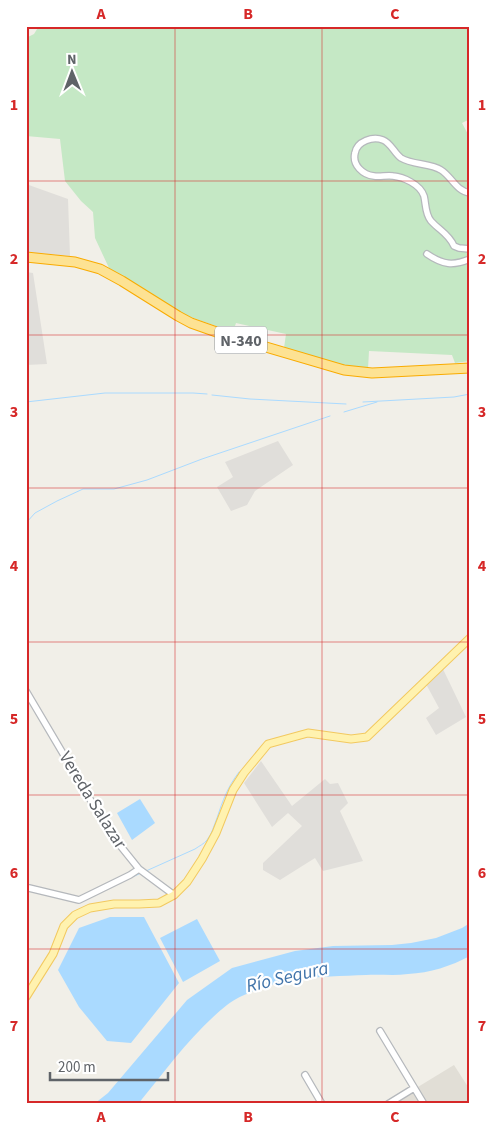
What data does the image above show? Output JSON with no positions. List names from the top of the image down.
{
  "streets": {
    "highway": ["N-340"],
    "street": ["Vereda Salazar"]
  },
  "water": ["Río Segura"],
  "scale_bar": "200 m",
  "north": "top",
  "grid": {
    "columns": ["A", "B", "C"],
    "rows": [
      "1",
      "2",
      "3",
      "4",
      "5",
      "6",
      "7"
    ]
  }
}
